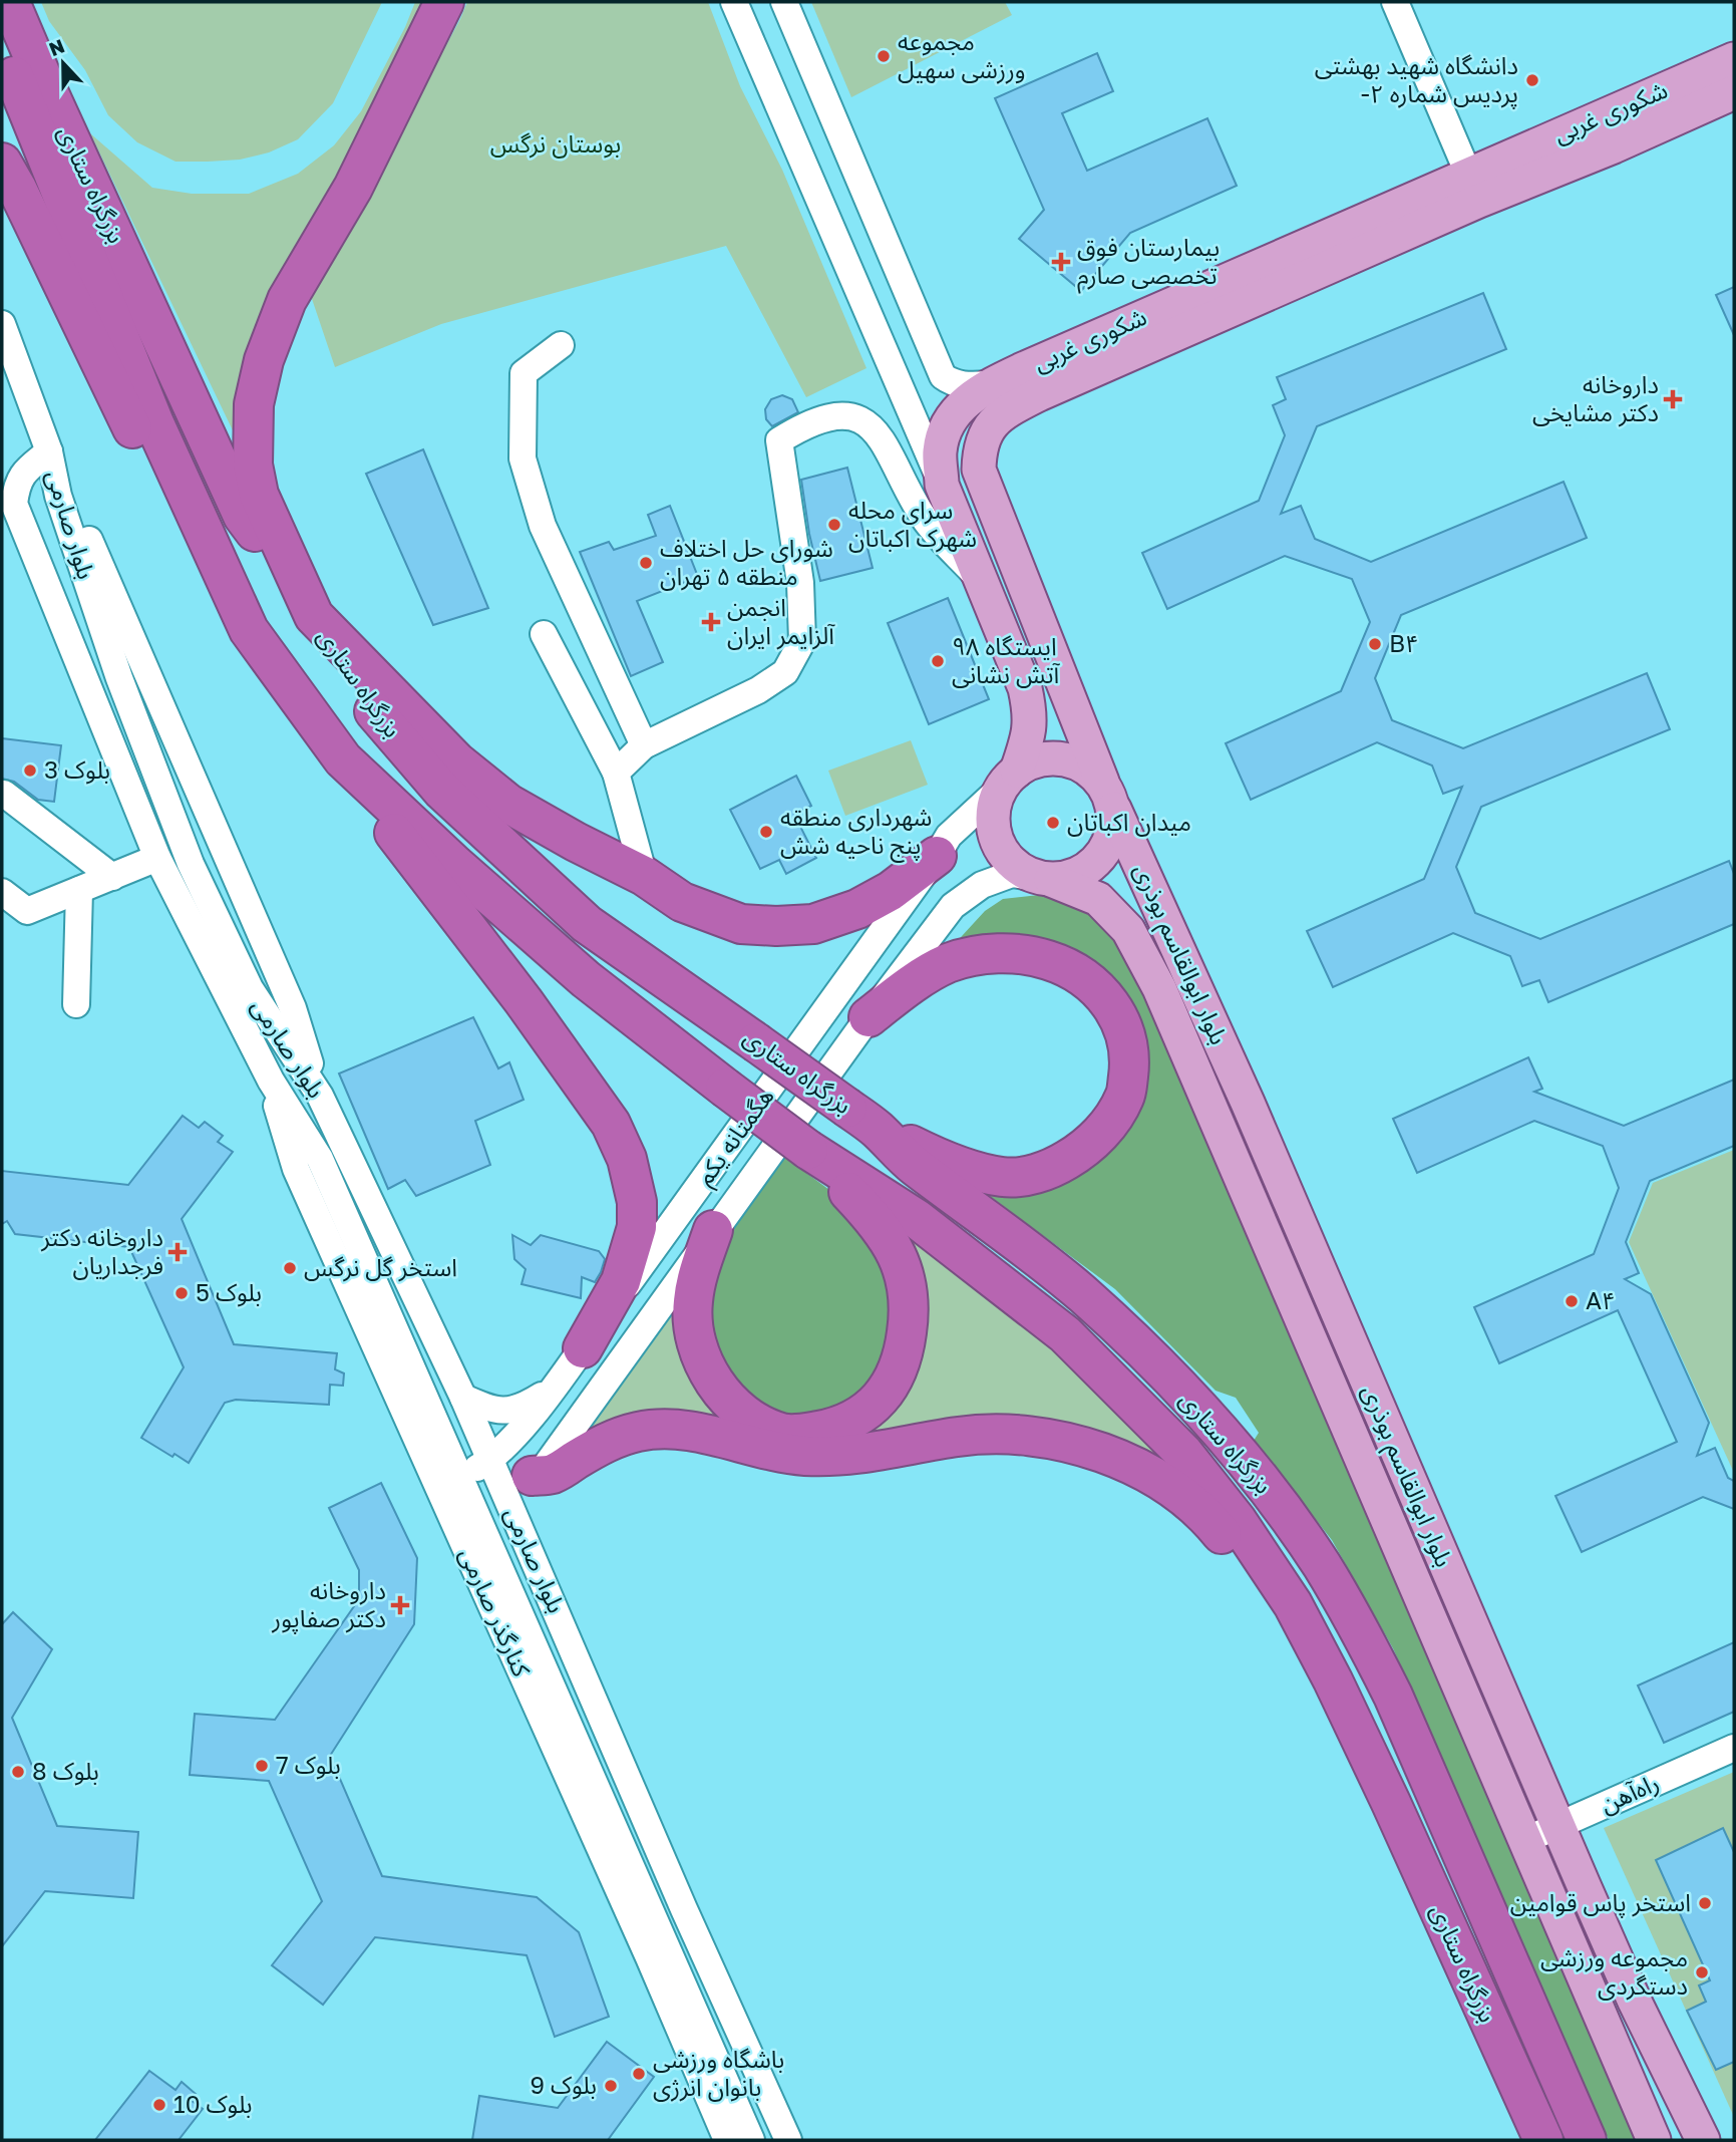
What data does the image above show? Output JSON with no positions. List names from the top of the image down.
{
  "streets": {
    "highway": ["بزرگراه ستاری"],
    "main road": ["شکوری غربی", "بلوار ابوالقاسم بوذری"],
    "street": [
      "بلوار صارمی",
      "هگمتانه یکم",
      "کنارگذر صارمی",
      "راه‌آهن"
    ]
  },
  "crossings": [
    ["شکوری غربی", "بلوار ابوالقاسم بوذری"],
    ["شکوری غربی", "هگمتانه یکم"],
    ["بلوار صارمی", "هگمتانه یکم"],
    ["بلوار صارمی", "کنارگذر صارمی"],
    ["بلوار ابوالقاسم بوذری", "هگمتانه یکم"],
    ["بلوار ابوالقاسم بوذری", "راه‌آهن"]
  ],
  "parks": ["بوستان نرگس"],
  "places": {
    "other": [
      "مجموعه ورزشی سهیل",
      "دانشگاه شهید بهشتی -پردیس شماره ۲",
      "سرای محله شهرک اکباتان",
      "شورای حل اختلاف منطقه ۵ تهران",
      "B۴",
      "ایستگاه ۹۸ آتش نشانی",
      "بلوک 3",
      "میدان اکباتان",
      "شهرداری منطقه پنج ناحیه شش",
      "استخر گل نرگس",
      "بلوک 5",
      "A۴",
      "بلوک 7",
      "بلوک 8",
      "استخر پاس قوامین",
      "مجموعه ورزشی دستگردی",
      "باشگاه ورزشی بانوان انرژی",
      "بلوک 9",
      "بلوک 10"
    ],
    "health": [
      "بیمارستان فوق تخصصی صارم",
      "داروخانه دکتر مشایخی",
      "انجمن آلزایمر ایران",
      "داروخانه دکتر فرجداریان",
      "داروخانه دکتر صفاپور"
    ]
  },
  "north": "top"
}
